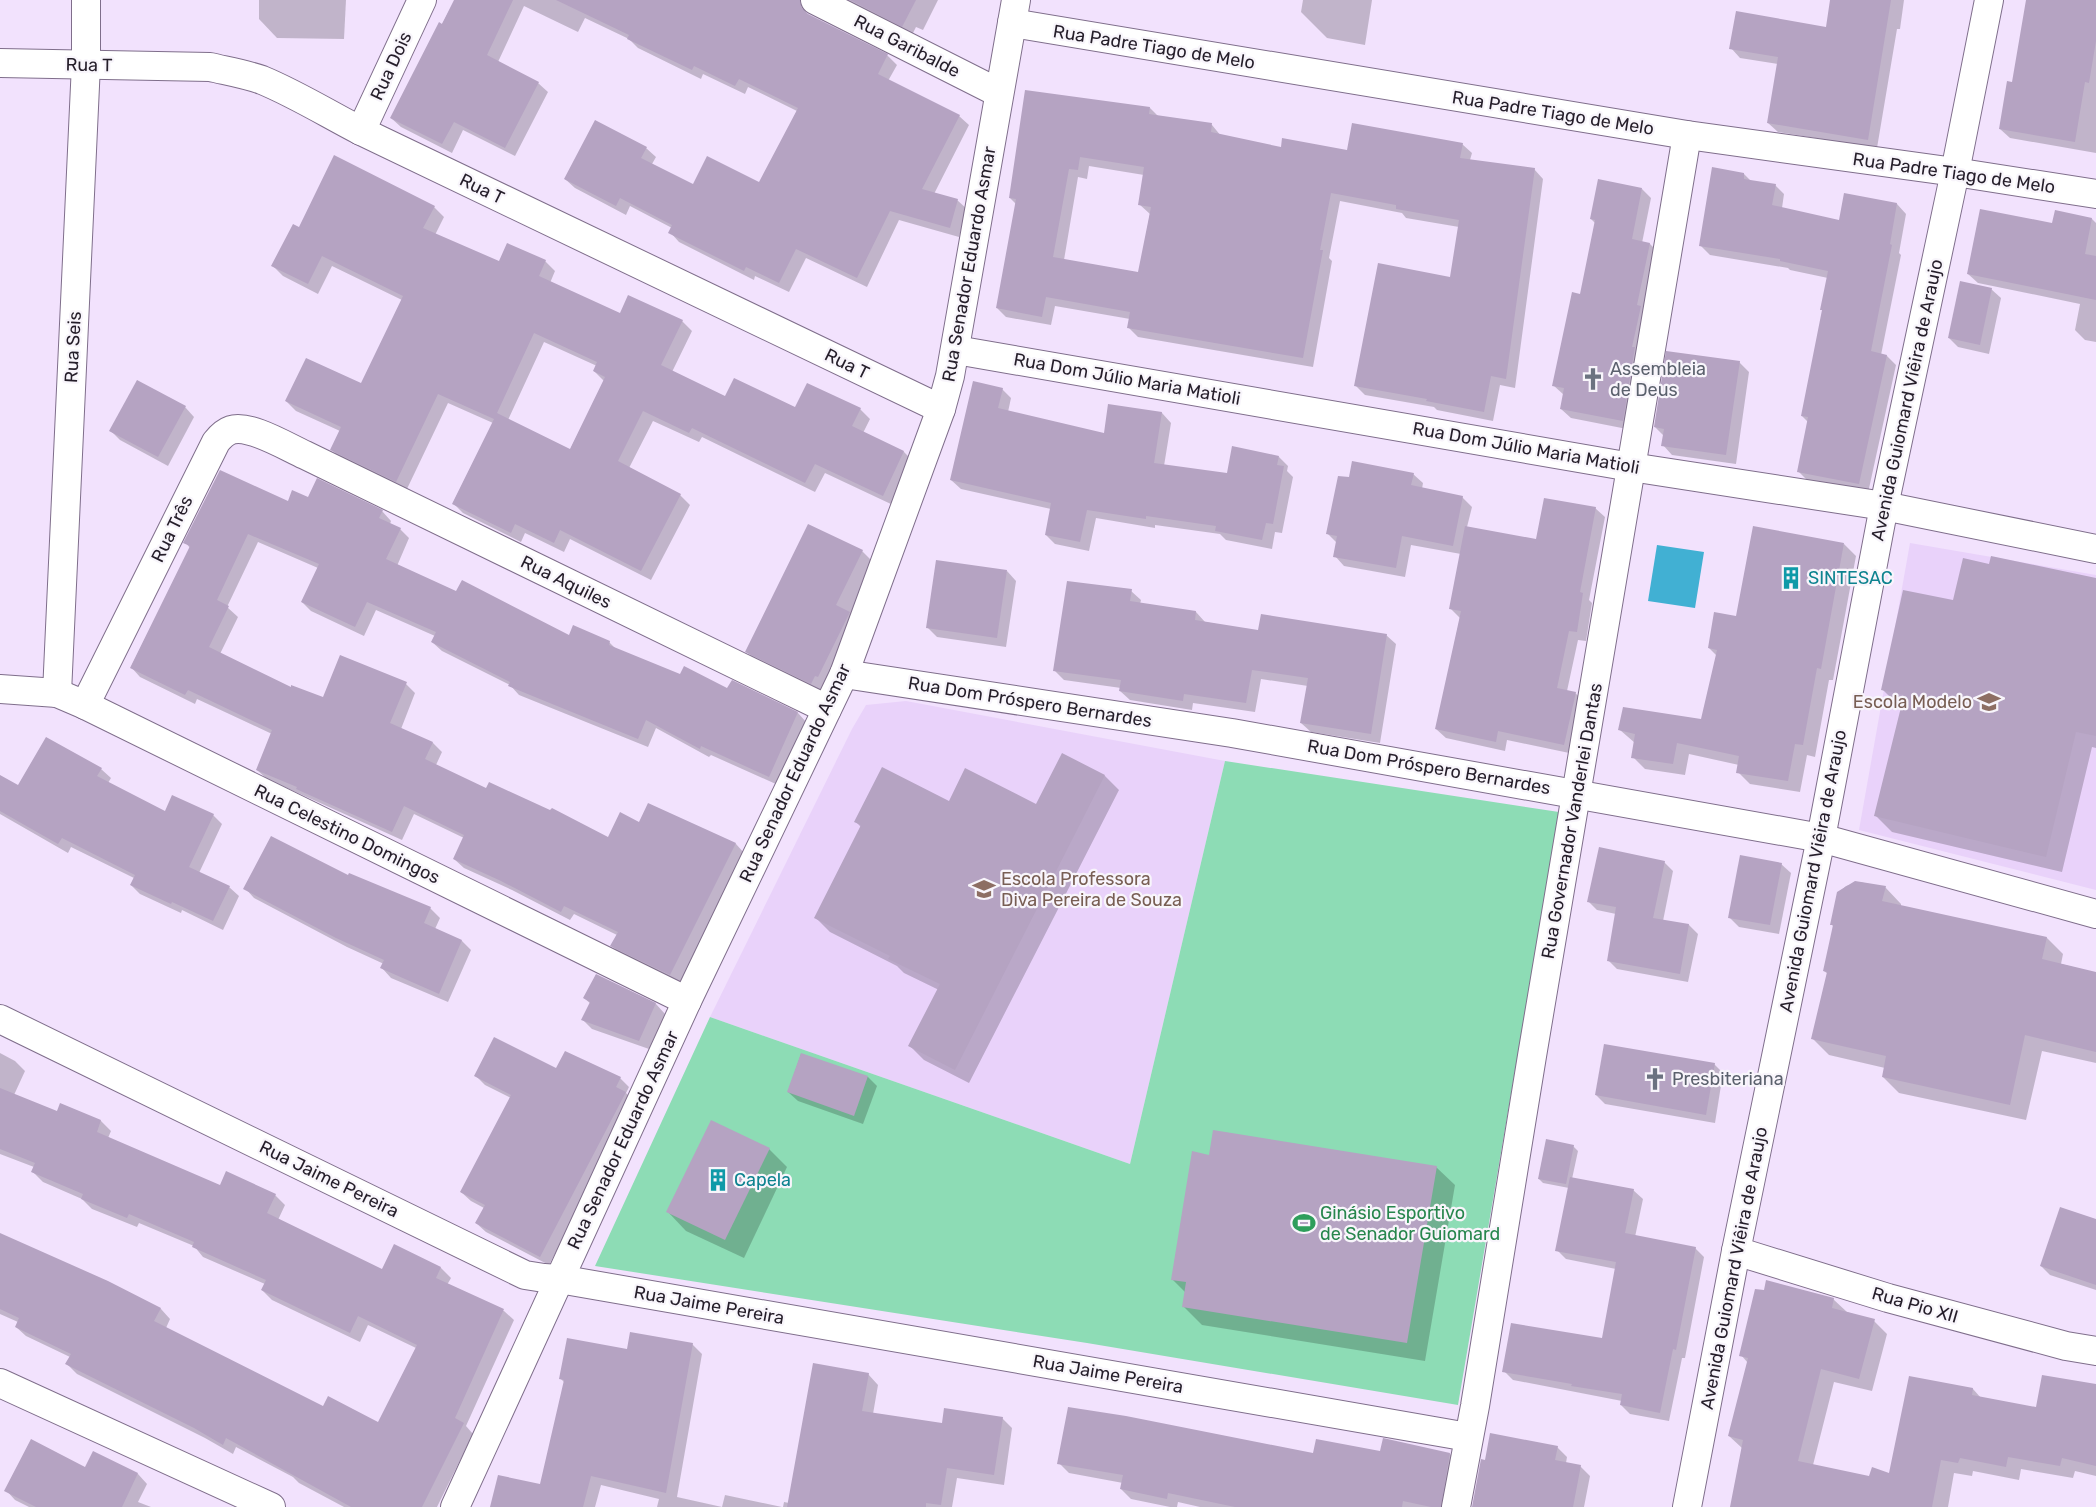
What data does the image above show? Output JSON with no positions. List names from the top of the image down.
{
  "streets": {
    "street": [
      "Rua Garibalde",
      "Rua Padre Tiago de Melo",
      "Rua T",
      "Rua Dois",
      "Rua Senador Eduardo Asmar",
      "Rua Seis",
      "Rua Dom Júlio Maria Matioli",
      "Avenida Guiomard Viêira de Araujo",
      "Rua Três",
      "Rua Aquiles",
      "Rua Dom Próspero Bernardes",
      "Rua Governador Vanderlei Dantas",
      "Rua Celestino Domingos",
      "Rua Jaime Pereira",
      "Rua Pio XII"
    ]
  },
  "crossings": [
    ["Rua Garibalde", "Rua Senador Eduardo Asmar"],
    ["Rua Padre Tiago de Melo", "Rua Senador Eduardo Asmar"],
    ["Rua Padre Tiago de Melo", "Avenida Guiomard Viêira de Araujo"],
    ["Rua Padre Tiago de Melo", "Rua Governador Vanderlei Dantas"],
    ["Rua T", "Rua Dois"],
    ["Rua T", "Rua Senador Eduardo Asmar"],
    ["Rua T", "Rua Seis"],
    ["Rua Senador Eduardo Asmar", "Rua Dom Júlio Maria Matioli"],
    ["Rua Senador Eduardo Asmar", "Rua Aquiles"],
    ["Rua Senador Eduardo Asmar", "Rua Dom Próspero Bernardes"],
    ["Rua Senador Eduardo Asmar", "Rua Celestino Domingos"],
    ["Rua Senador Eduardo Asmar", "Rua Jaime Pereira"],
    ["Rua Seis", "Rua Celestino Domingos"],
    ["Rua Dom Júlio Maria Matioli", "Avenida Guiomard Viêira de Araujo"],
    ["Rua Dom Júlio Maria Matioli", "Rua Governador Vanderlei Dantas"],
    ["Avenida Guiomard Viêira de Araujo", "Rua Dom Próspero Bernardes"],
    ["Avenida Guiomard Viêira de Araujo", "Rua Pio XII"],
    ["Rua Três", "Rua Aquiles"],
    ["Rua Três", "Rua Celestino Domingos"],
    ["Rua Dom Próspero Bernardes", "Rua Governador Vanderlei Dantas"],
    ["Rua Governador Vanderlei Dantas", "Rua Jaime Pereira"]
  ],
  "places": {
    "church": ["Assembleia de Deus", "Presbiteriana"],
    "building": ["SINTESAC", "Capela"],
    "school or university": ["Escola Modelo", "Escola Professora Diva Pereira de Souza"],
    "sports": ["Ginásio Esportivo de Senador Guiomard"]
  }
}
